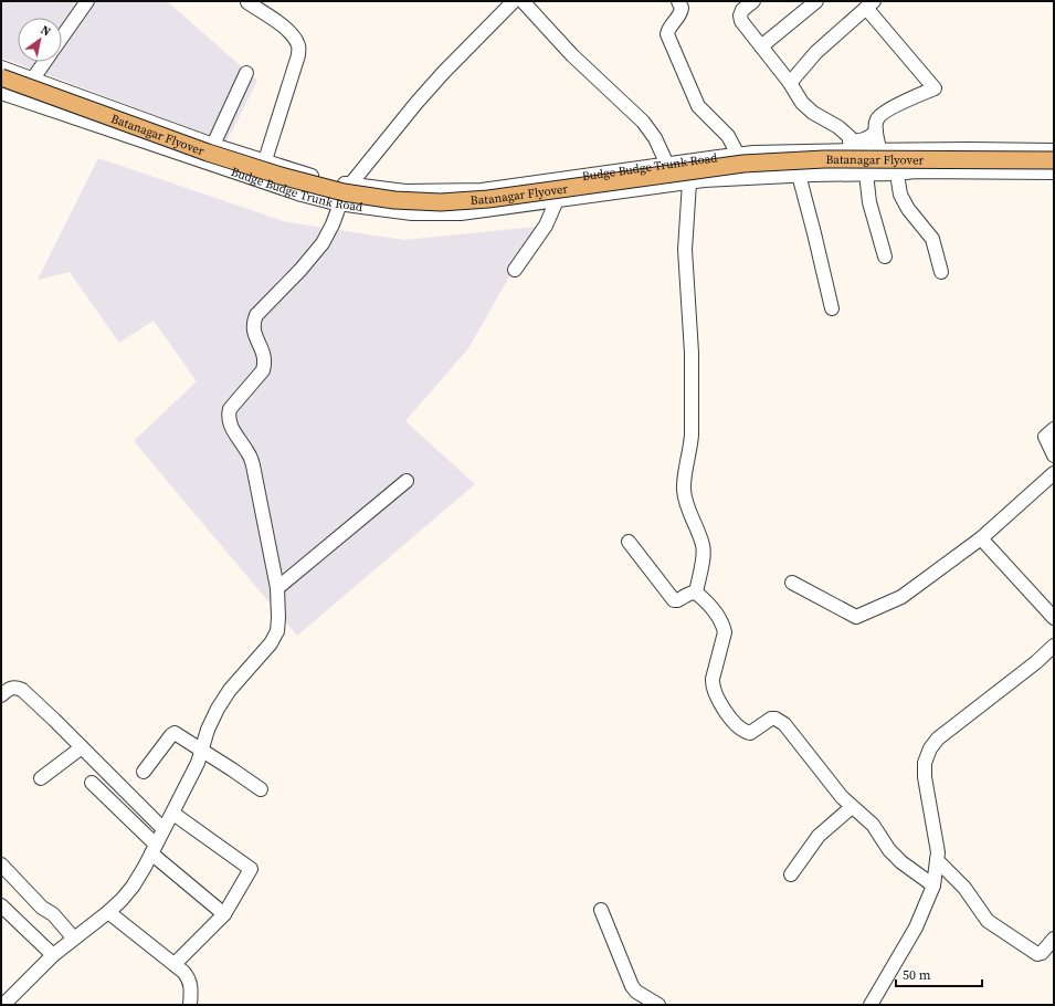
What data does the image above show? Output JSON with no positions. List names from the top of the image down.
{
  "streets": {
    "main road": ["Batanagar Flyover"],
    "street": ["Budge Budge Trunk Road"]
  },
  "scale_bar": "50 m",
  "north": "top right"
}
